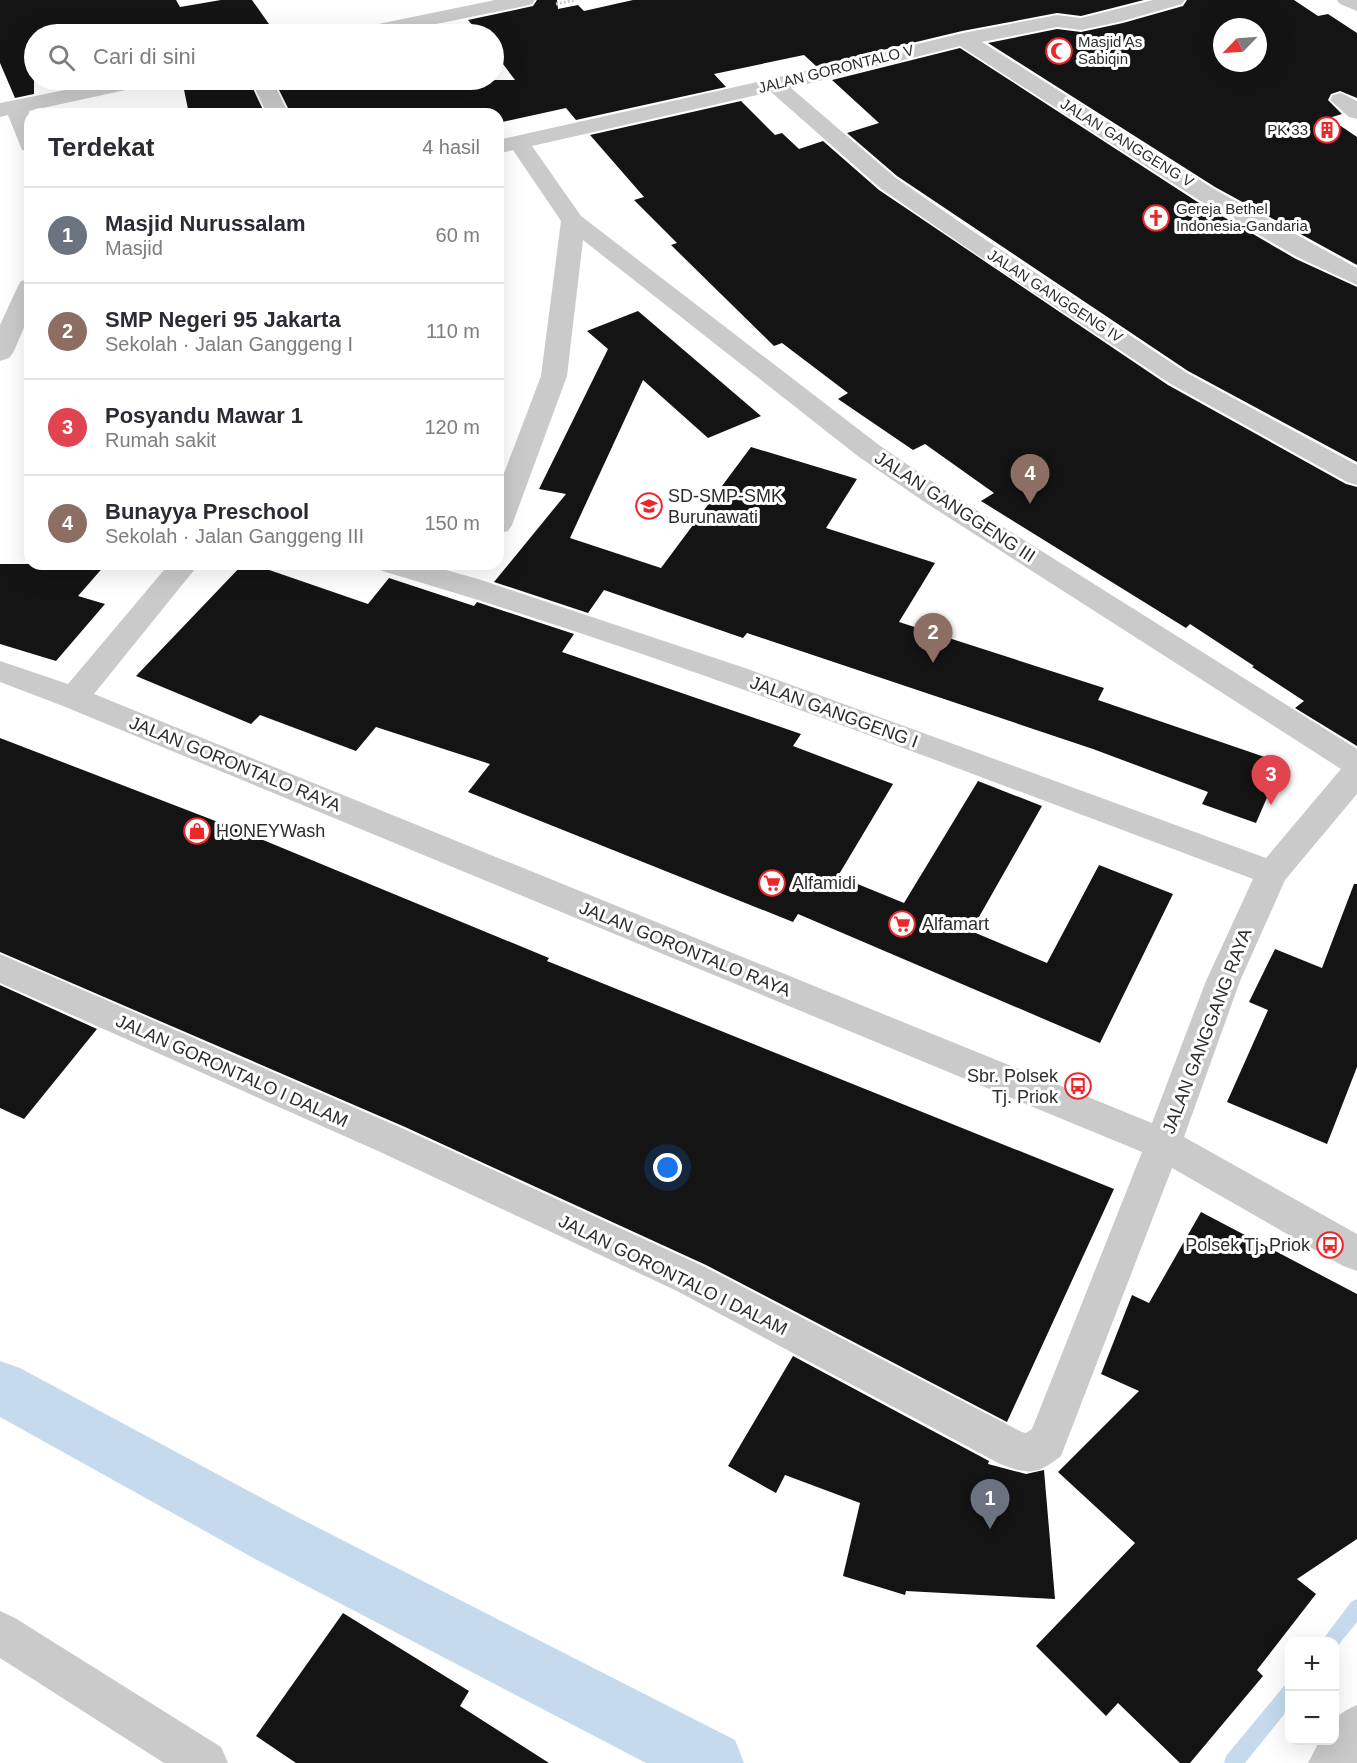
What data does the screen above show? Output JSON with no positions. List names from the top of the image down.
{
  "streets": {
    "street": [
      "JALAN GORONTALO V",
      "JALAN GANGGENG V",
      "JALAN GANGGENG IV",
      "JALAN GANGGENG III",
      "JALAN GANGGENG I",
      "JALAN GORONTALO RAYA",
      "JALAN GANGGANG RAYA",
      "JALAN GORONTALO I DALAM"
    ]
  },
  "crossings": [
    ["JALAN GORONTALO V", "JALAN GANGGENG V"],
    ["JALAN GORONTALO V", "JALAN GANGGENG IV"],
    ["JALAN GORONTALO V", "JALAN GANGGENG III"],
    ["JALAN GANGGENG I", "JALAN GANGGANG RAYA"],
    ["JALAN GORONTALO RAYA", "JALAN GANGGANG RAYA"],
    ["JALAN GORONTALO RAYA", "JALAN GORONTALO I DALAM"],
    ["JALAN GANGGANG RAYA", "JALAN GORONTALO I DALAM"]
  ],
  "places": {
    "mosque": ["Masjid As Sabiqin"],
    "building": ["PK 33"],
    "church": ["Gereja Bethel Indonesia-Gandaria"],
    "school or university": ["SD-SMP-SMK Burunawati"],
    "shop": ["HONEYWash"],
    "supermarket": ["Alfamidi", "Alfamart"],
    "bus stop": ["Sbr. Polsek Tj. Priok", "Polsek Tj. Priok"]
  },
  "north": "bottom left",
  "page": {
    "search": "Cari di sini",
    "heading": ["Terdekat", "4 hasil"],
    "list": [
      {
        "mark": "1",
        "name": "Masjid Nurussalam",
        "note": "Masjid",
        "value": "60 m"
      },
      {
        "mark": "2",
        "name": "SMP Negeri 95 Jakarta",
        "note": "Sekolah · Jalan Ganggeng I",
        "value": "110 m"
      },
      {
        "mark": "3",
        "name": "Posyandu Mawar 1",
        "note": "Rumah sakit",
        "value": "120 m"
      },
      {
        "mark": "4",
        "name": "Bunayya Preschool",
        "note": "Sekolah · Jalan Ganggeng III",
        "value": "150 m"
      }
    ],
    "pins": [
      "4",
      "2",
      "3",
      "1"
    ],
    "map_buttons": ["+", "−"]
  }
}
